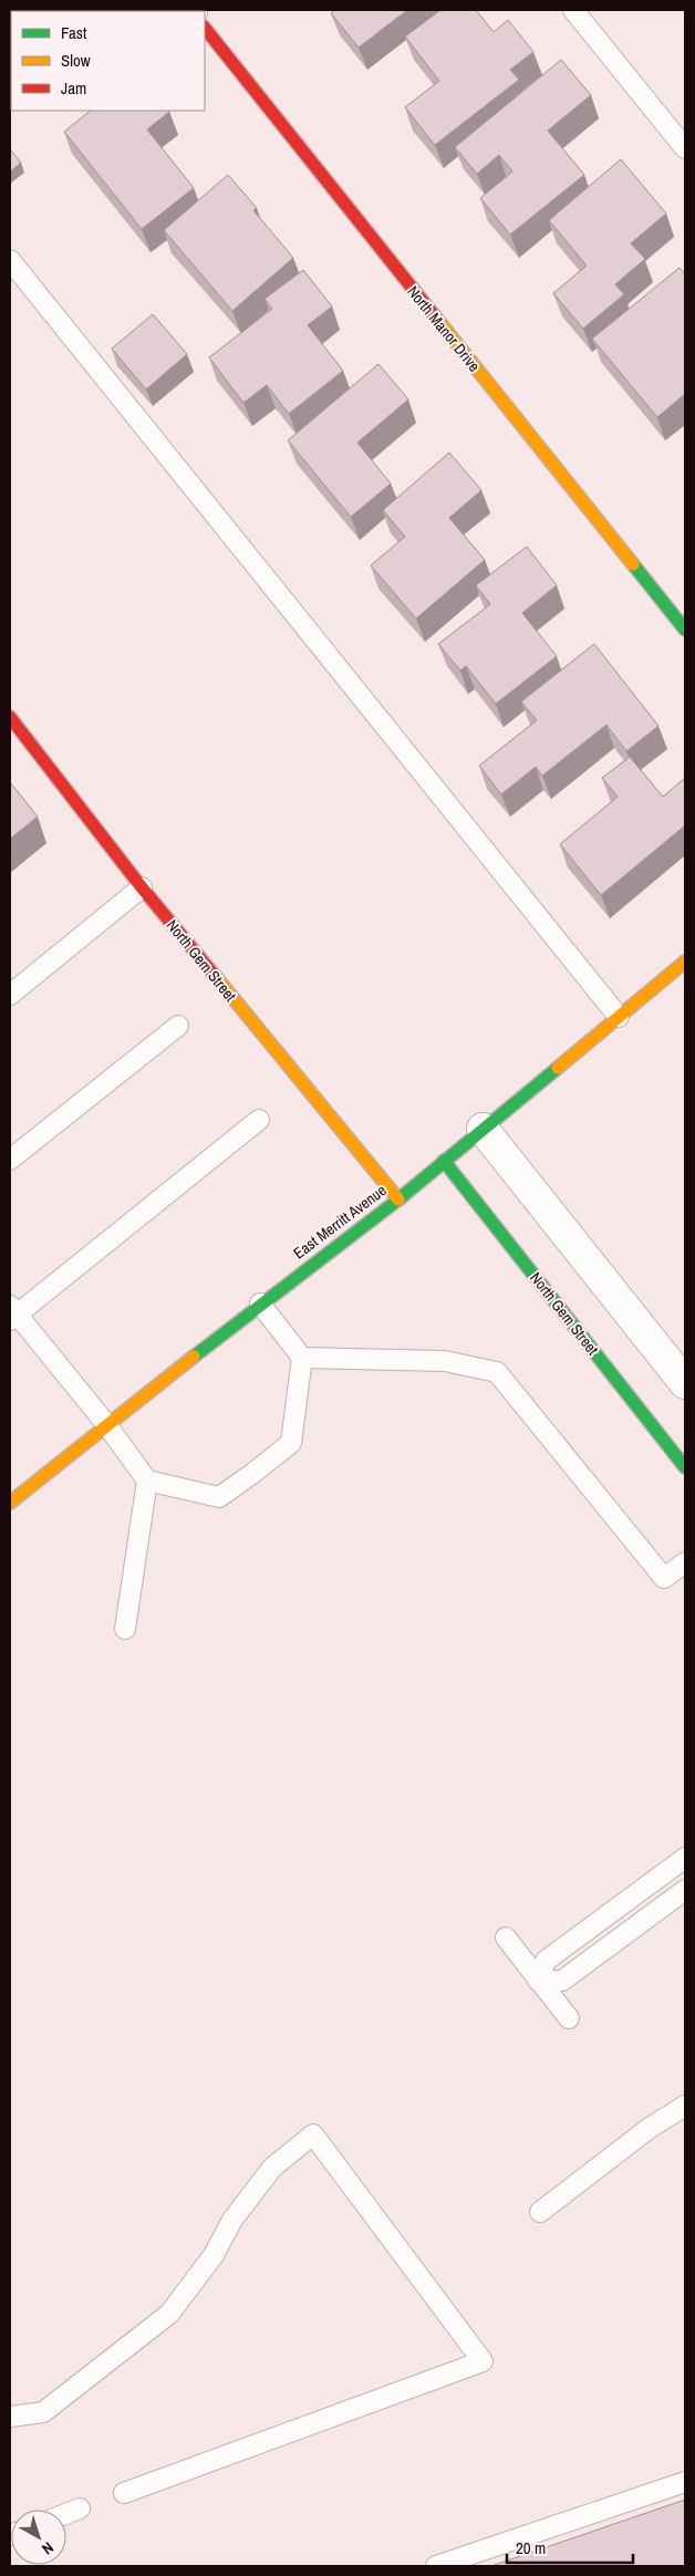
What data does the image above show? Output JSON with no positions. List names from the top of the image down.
{
  "streets": {
    "street": ["North Manor Drive", "North Gem Street", "East Merritt Avenue"]
  },
  "crossings": [
    ["North Gem Street", "East Merritt Avenue"]
  ],
  "legend": ["Fast", "Slow", "Jam"],
  "scale_bar": "20 m",
  "north": "bottom right"
}
